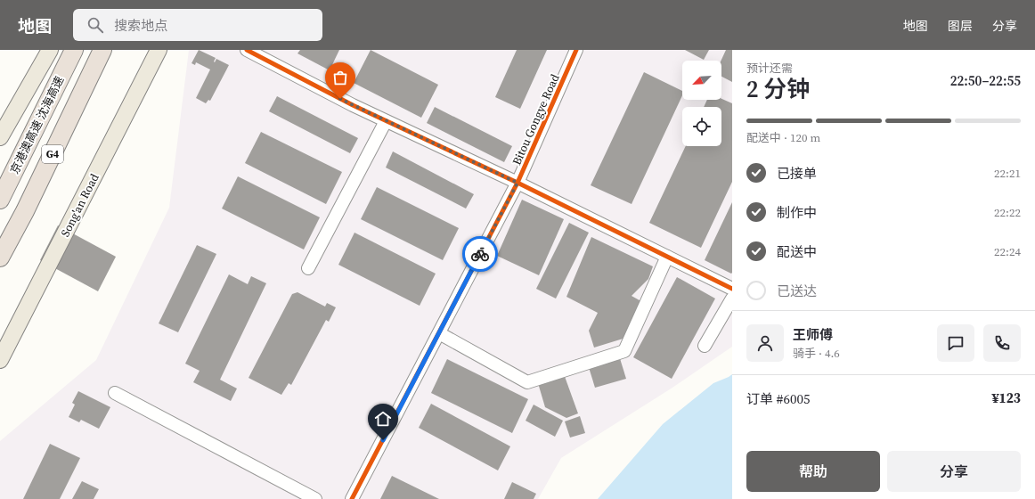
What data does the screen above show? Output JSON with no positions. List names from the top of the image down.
{
  "streets": {
    "highway": ["京港澳高速 沈海高速", "G4"],
    "main road": ["Song'an Road"],
    "street": ["Bitou Gongye Road"]
  },
  "north": "bottom left",
  "page": {
    "header": "地图",
    "search": "搜索地点",
    "nav": ["地图", "图层", "分享"],
    "heading": ["2 分钟", "预计还需", "22:50–22:55"],
    "panel": [
      "王师傅",
      "骑手 · 4.6",
      "订单 #6005",
      "¥123"
    ],
    "bar": "配送中 · 120 m",
    "list": [
      ["已接单", "22:21"],
      ["制作中", "22:22"],
      ["配送中", "22:24"],
      "已送达"
    ],
    "buttons": ["帮助", "分享"]
  }
}
